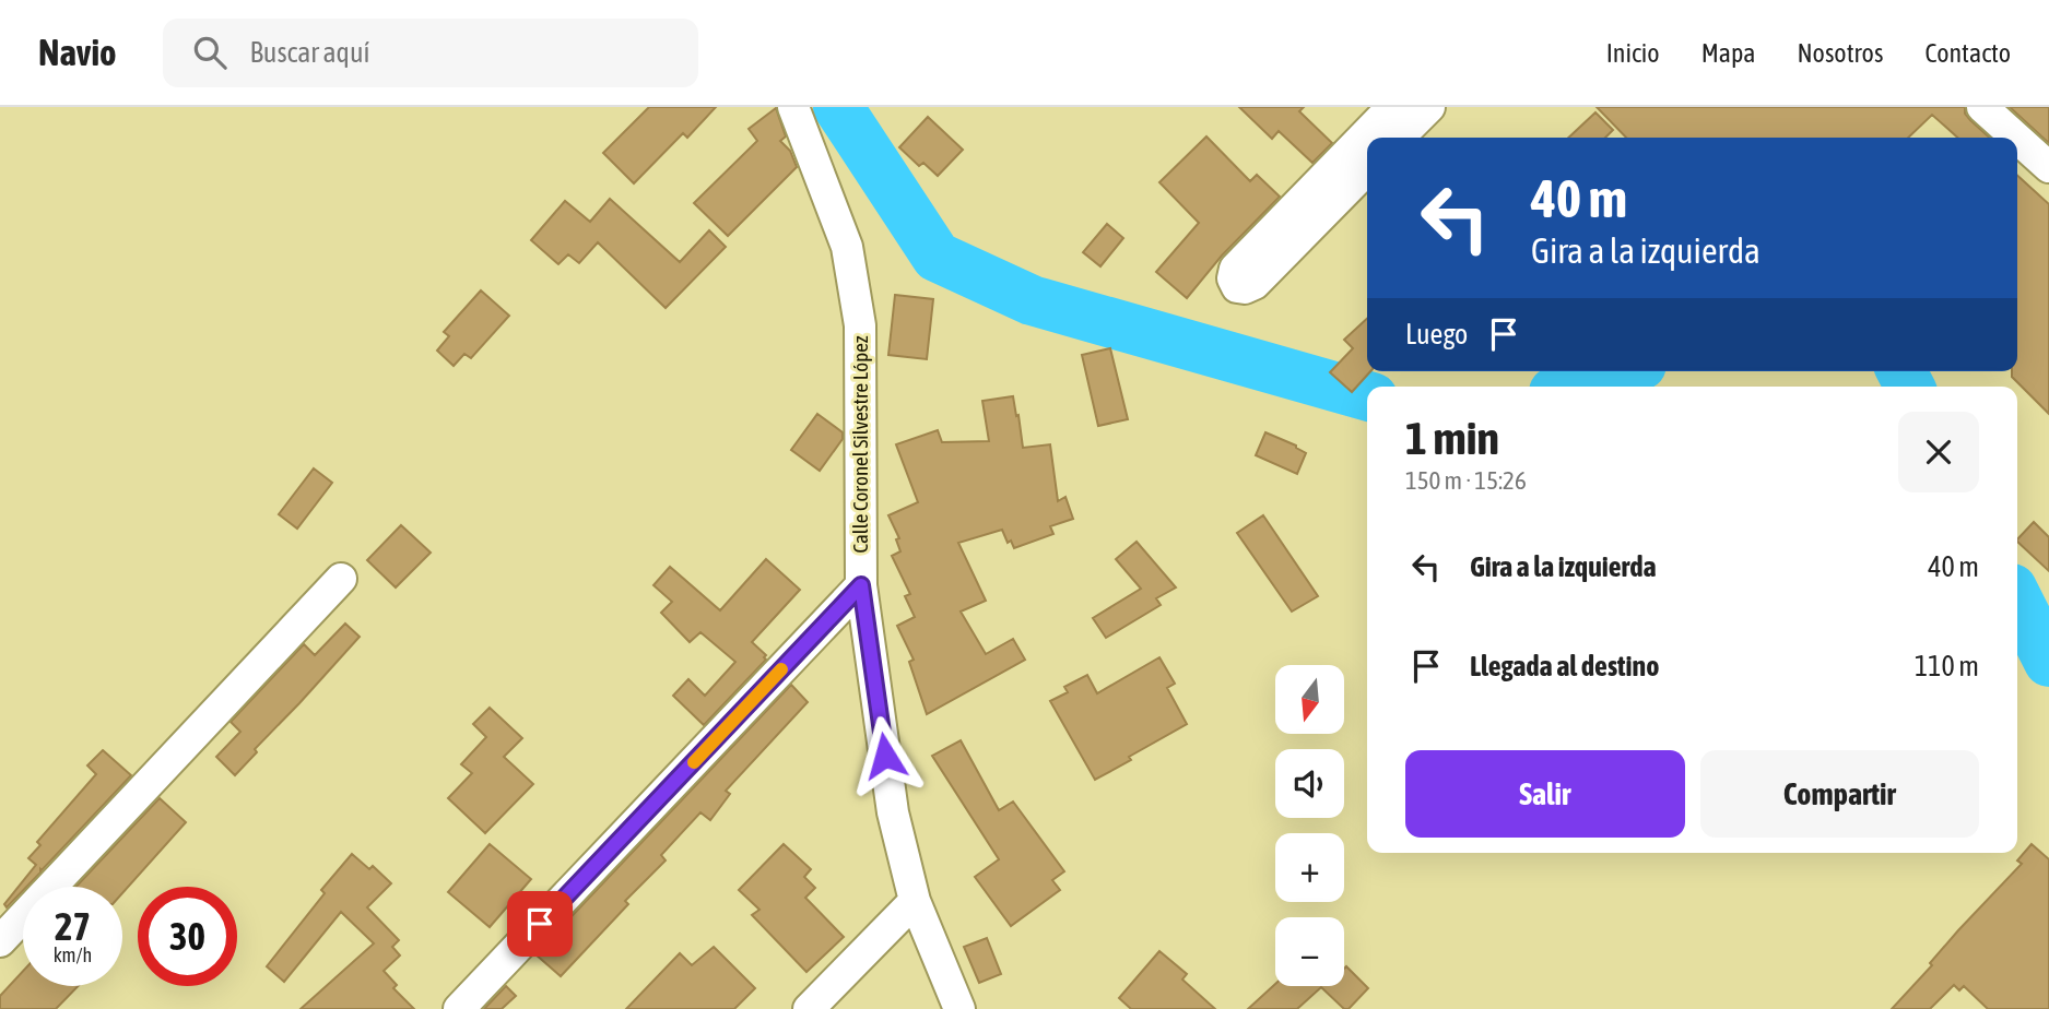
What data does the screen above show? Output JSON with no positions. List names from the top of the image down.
{
  "streets": {
    "street": ["Calle Coronel Silvestre López"]
  },
  "north": "bottom",
  "page": {
    "header": "Navio",
    "search": "Buscar aquí",
    "nav": [
      "Inicio",
      "Mapa",
      "Nosotros",
      "Contacto"
    ],
    "turn": ["40 m", "Gira a la izquierda"],
    "then": "Luego",
    "heading": ["1 min", "150 m · 15:26"],
    "list": [
      {
        "name": "Gira a la izquierda",
        "value": "40 m"
      },
      {
        "name": "Llegada al destino",
        "value": "110 m"
      }
    ],
    "map_buttons": ["+", "−"],
    "buttons": ["Salir", "Compartir"],
    "speed": "27 km/h",
    "limit": "30"
  }
}
